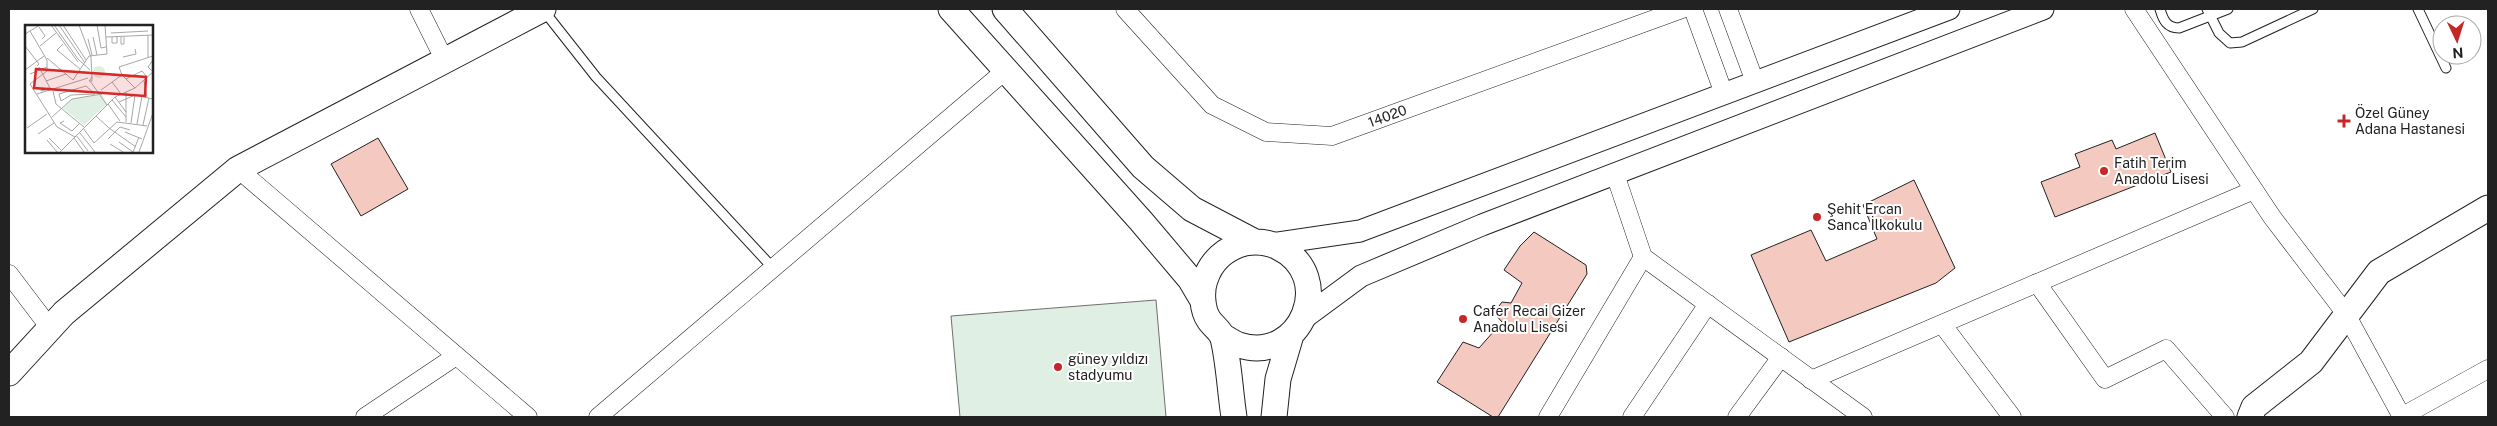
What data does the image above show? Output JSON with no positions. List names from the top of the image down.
{
  "streets": {
    "street": ["14020"]
  },
  "places": {
    "health": ["Özel Güney Adana Hastanesi"],
    "other": [
      "Fatih Terim Anadolu Lisesi",
      "Şehit Ercan Sanca İlkokulu",
      "Cafer Recai Gizer Anadolu Lisesi",
      "güney yıldızı stadyumu"
    ]
  },
  "north": "bottom"
}
